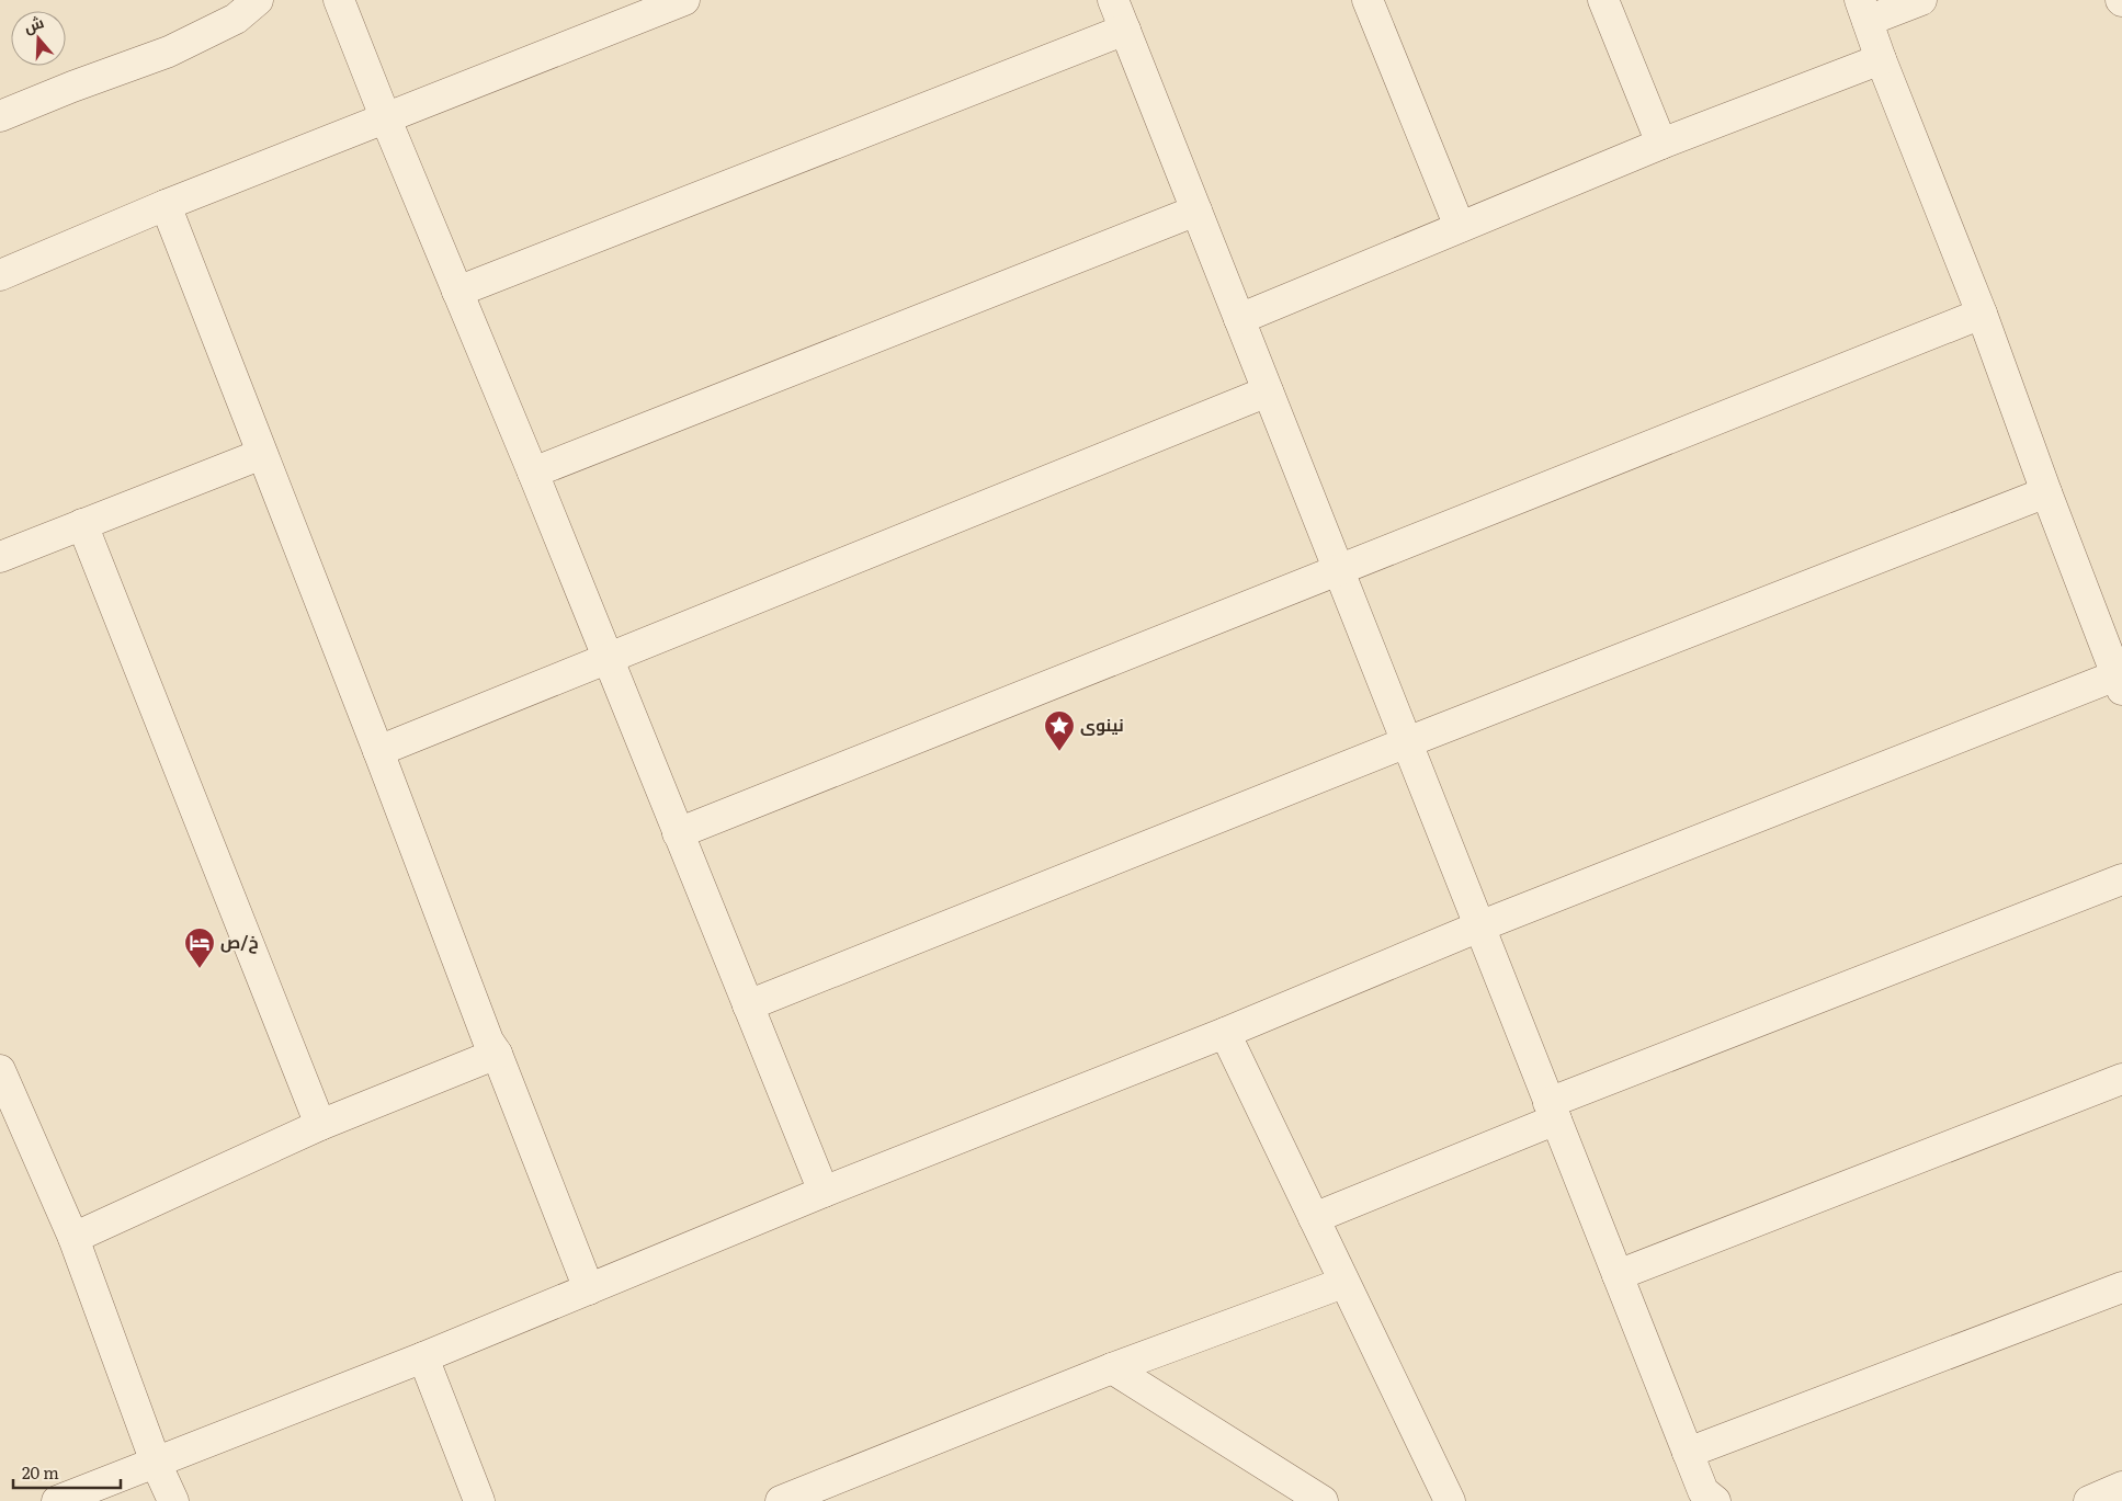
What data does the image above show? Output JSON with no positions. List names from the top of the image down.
{
  "places": {
    "place": ["نينوى"],
    "hotel": ["خ/ص"]
  },
  "scale_bar": "20 m",
  "north": "top"
}
